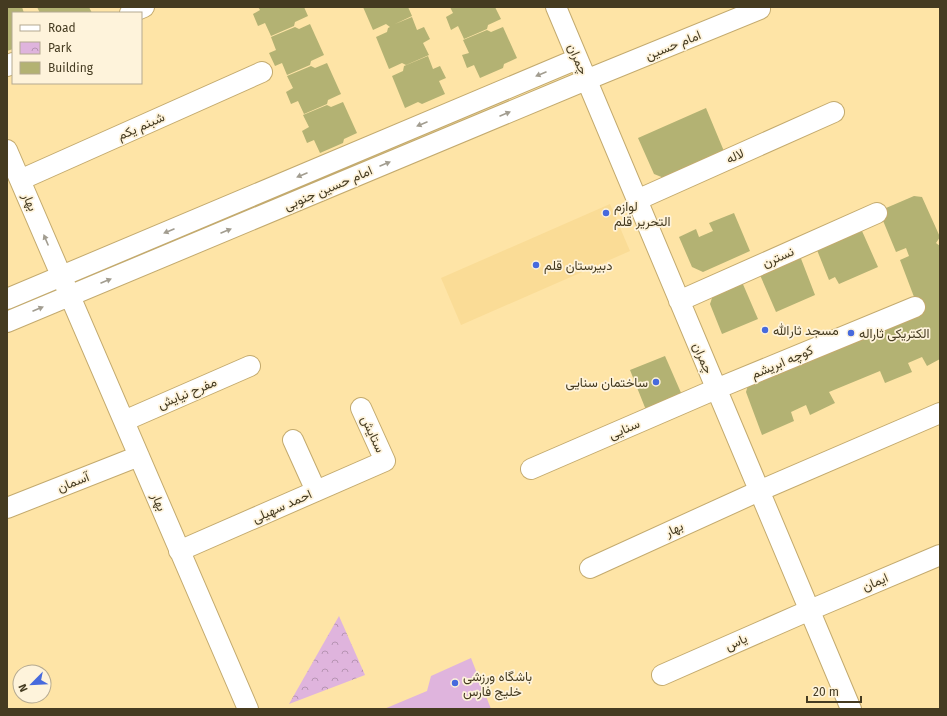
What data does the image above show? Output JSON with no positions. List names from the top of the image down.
{
  "streets": {
    "street": [
      "امام حسین",
      "چمران",
      "شبنم یکم",
      "لاله",
      "امام حسین جنوبی",
      "بهار",
      "نسترن",
      "کوچه ابریشم",
      "مفرح نیایش",
      "سنایی",
      "ستایش",
      "آسمان",
      "احمد سهیلی",
      "ایمان",
      "یاس"
    ]
  },
  "crossings": [
    ["امام حسین", "چمران"],
    ["امام حسین", "امام حسین جنوبی"],
    ["چمران", "لاله"],
    ["چمران", "امام حسین جنوبی"],
    ["چمران", "بهار"],
    ["چمران", "نسترن"],
    ["چمران", "کوچه ابریشم"],
    ["چمران", "سنایی"],
    ["چمران", "ایمان"],
    ["چمران", "یاس"],
    ["شبنم یکم", "بهار"],
    ["امام حسین جنوبی", "بهار"],
    ["بهار", "مفرح نیایش"],
    ["بهار", "آسمان"],
    ["بهار", "احمد سهیلی"],
    ["کوچه ابریشم", "سنایی"],
    ["ستایش", "احمد سهیلی"],
    ["ایمان", "یاس"]
  ],
  "places": [
    "لوازم التحریر قلم",
    "دبیرستان قلم",
    "مسجد ثارالله",
    "الکتریکی ثاراله",
    "ساختمان سنایی",
    "باشگاه ورزشی خلیج فارس"
  ],
  "legend": ["Road", "Park", "Building"],
  "scale_bar": "20 m",
  "north": "bottom left"
}
